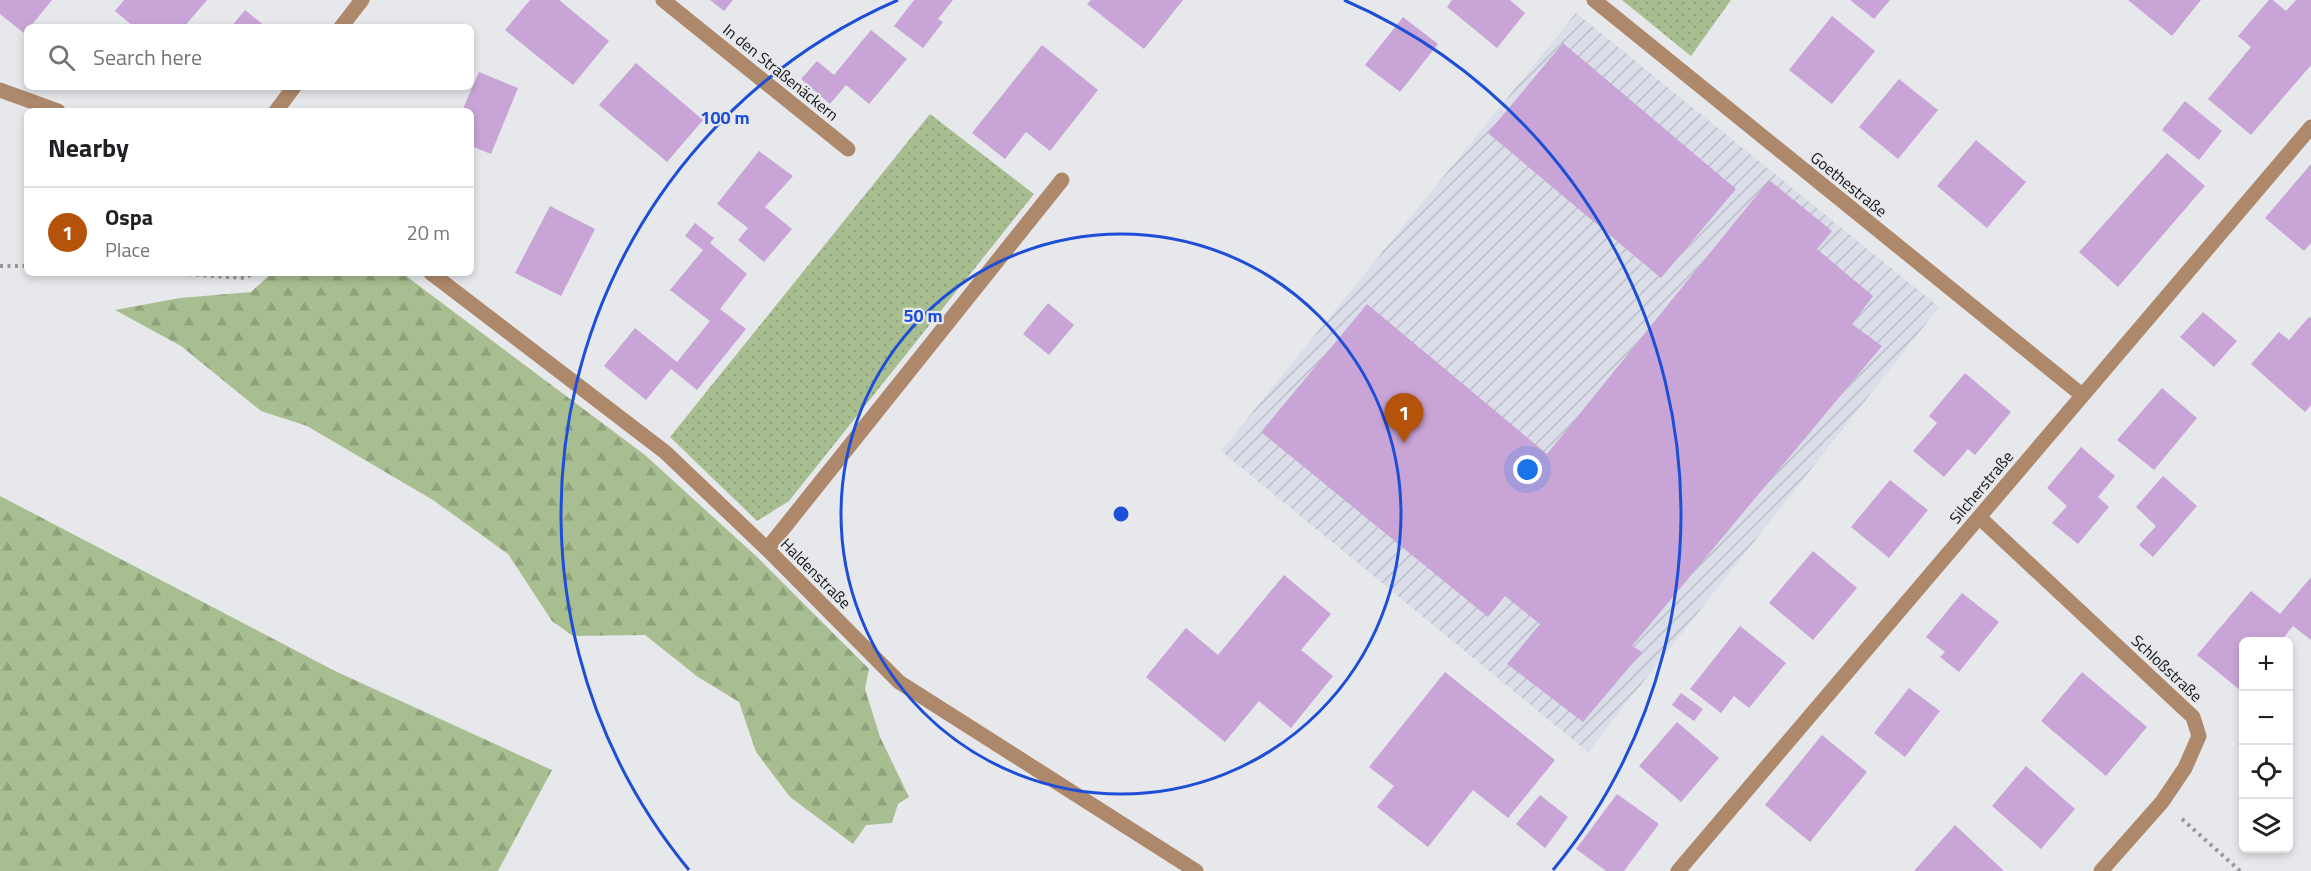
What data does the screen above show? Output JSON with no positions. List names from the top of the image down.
{
  "streets": {
    "street": [
      "In den Straßenäckern",
      "Goethestraße",
      "Silcherstraße",
      "Haldenstraße",
      "Schloßstraße"
    ]
  },
  "crossings": [
    ["Goethestraße", "Silcherstraße"],
    ["Silcherstraße", "Schloßstraße"]
  ],
  "page": {
    "search": "Search here",
    "heading": "Nearby",
    "list": [
      {
        "mark": "1",
        "name": "Ospa",
        "note": "Place",
        "value": "20 m"
      }
    ],
    "pins": "1",
    "map_buttons": ["+", "−"]
  },
  "rings": ["100 m", "50 m"]
}
